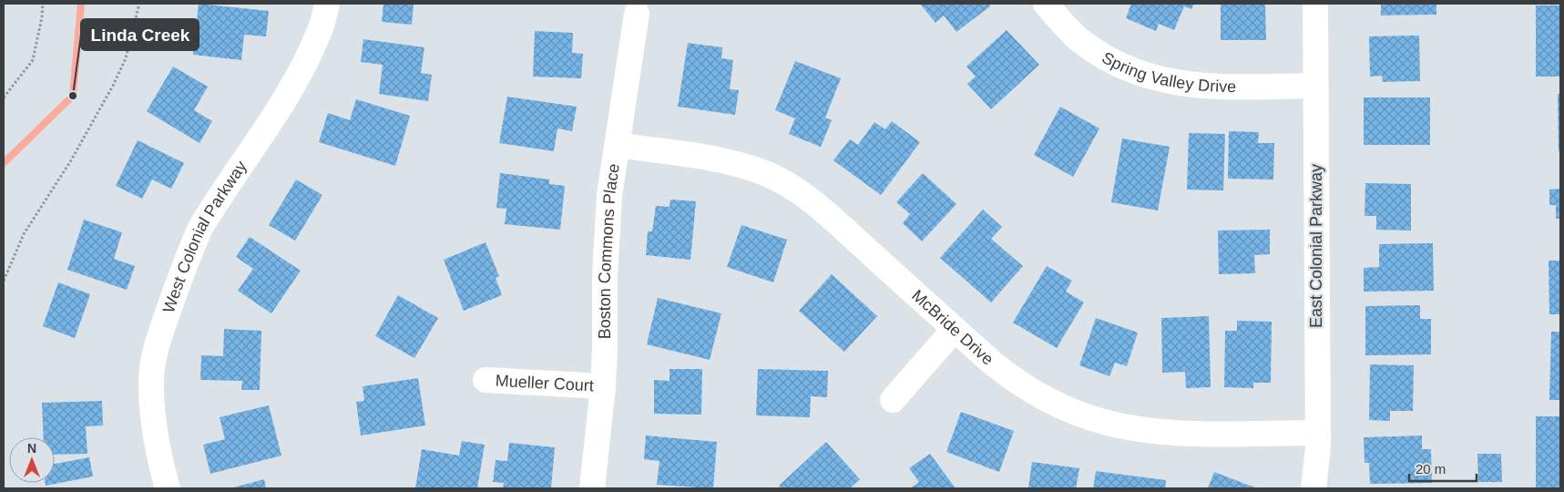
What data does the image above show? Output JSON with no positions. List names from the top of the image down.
{
  "streets": {
    "street": [
      "Spring Valley Drive",
      "West Colonial Parkway",
      "East Colonial Parkway",
      "Boston Commons Place",
      "McBride Drive",
      "Mueller Court"
    ]
  },
  "crossings": [
    ["Spring Valley Drive", "East Colonial Parkway"],
    ["East Colonial Parkway", "McBride Drive"],
    ["Boston Commons Place", "McBride Drive"],
    ["Boston Commons Place", "Mueller Court"]
  ],
  "places": ["Linda Creek"],
  "scale_bar": "20 m",
  "north": "top"
}
